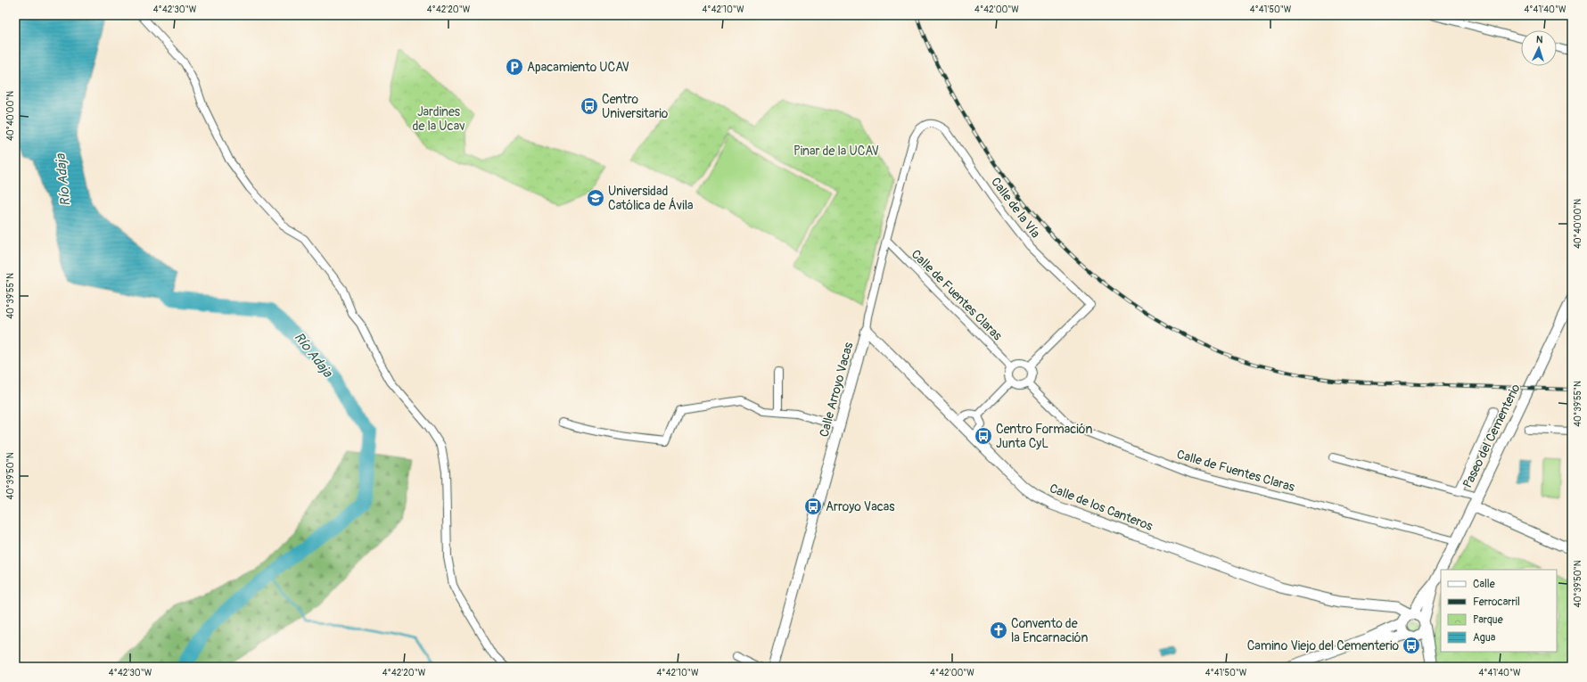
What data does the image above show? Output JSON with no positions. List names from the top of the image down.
{
  "streets": {
    "street": [
      "Calle de la Vía",
      "Calle de Fuentes Claras",
      "Calle Arroyo Vacas",
      "Paseo del Cementerio",
      "Calle de los Canteros"
    ]
  },
  "crossings": [
    ["Calle de la Vía", "Calle de Fuentes Claras"],
    ["Calle de la Vía", "Calle Arroyo Vacas"],
    ["Calle de Fuentes Claras", "Calle Arroyo Vacas"],
    ["Calle de Fuentes Claras", "Paseo del Cementerio"],
    ["Calle Arroyo Vacas", "Calle de los Canteros"],
    ["Paseo del Cementerio", "Calle de los Canteros"]
  ],
  "water": ["Río Adaja"],
  "parks": ["Jardines de la Ucav", "Pinar de la UCAV"],
  "places": {
    "parking": ["Apacamiento UCAV"],
    "bus stop": [
      "Centro Universitario",
      "Centro Formación Junta CyL",
      "Arroyo Vacas",
      "Camino Viejo del Cementerio"
    ],
    "school or university": ["Universidad Católica de Ávila"],
    "church": ["Convento de la Encarnación"]
  },
  "legend": [
    "Calle",
    "Ferrocarril",
    "Parque",
    "Agua"
  ],
  "north": "top",
  "coordinates": [
    "4°42'30\"W",
    "4°42'20\"W",
    "4°42'10\"W",
    "4°42'00\"W",
    "4°41'50\"W",
    "4°41'40\"W",
    "40°40'00\"N",
    "40°39'55\"N",
    "40°39'50\"N"
  ]
}
